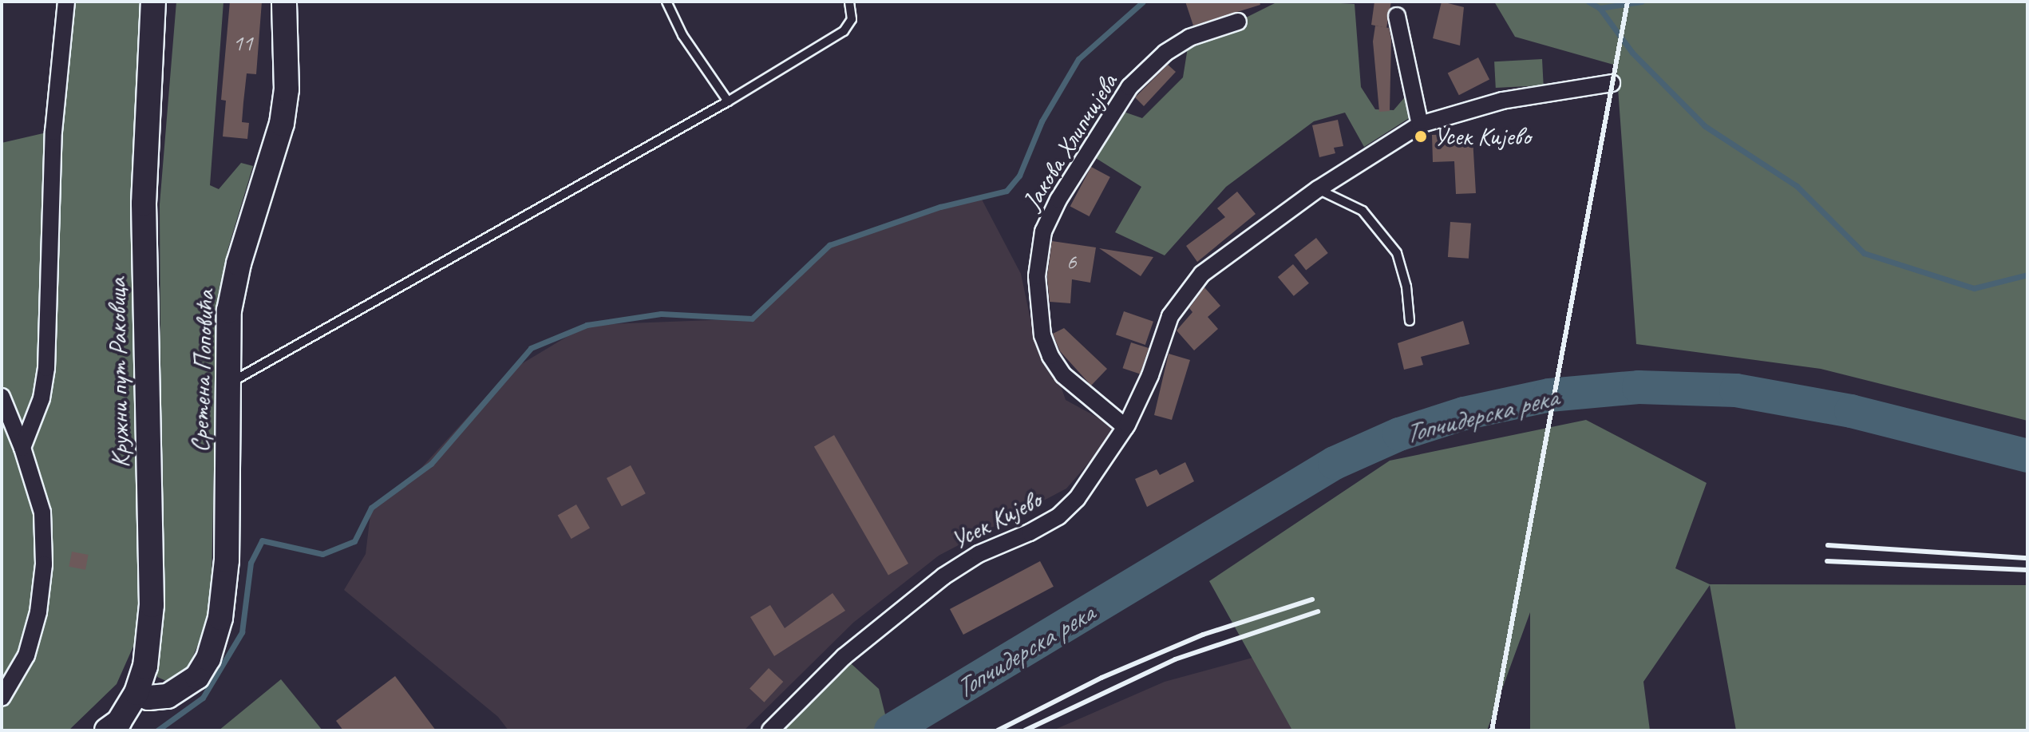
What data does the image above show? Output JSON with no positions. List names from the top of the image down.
{
  "streets": {
    "street": [
      "Јакова Хлипчијева",
      "Сретена Поповића",
      "Кружни пут Раковица",
      "Усек Кијево"
    ]
  },
  "crossings": [
    ["Јакова Хлипчијева", "Усек Кијево"],
    ["Сретена Поповића", "Кружни пут Раковица"]
  ],
  "water": ["Топчидерска река"],
  "places": ["Усек Кијево"],
  "house_numbers": ["11", "6"]
}
